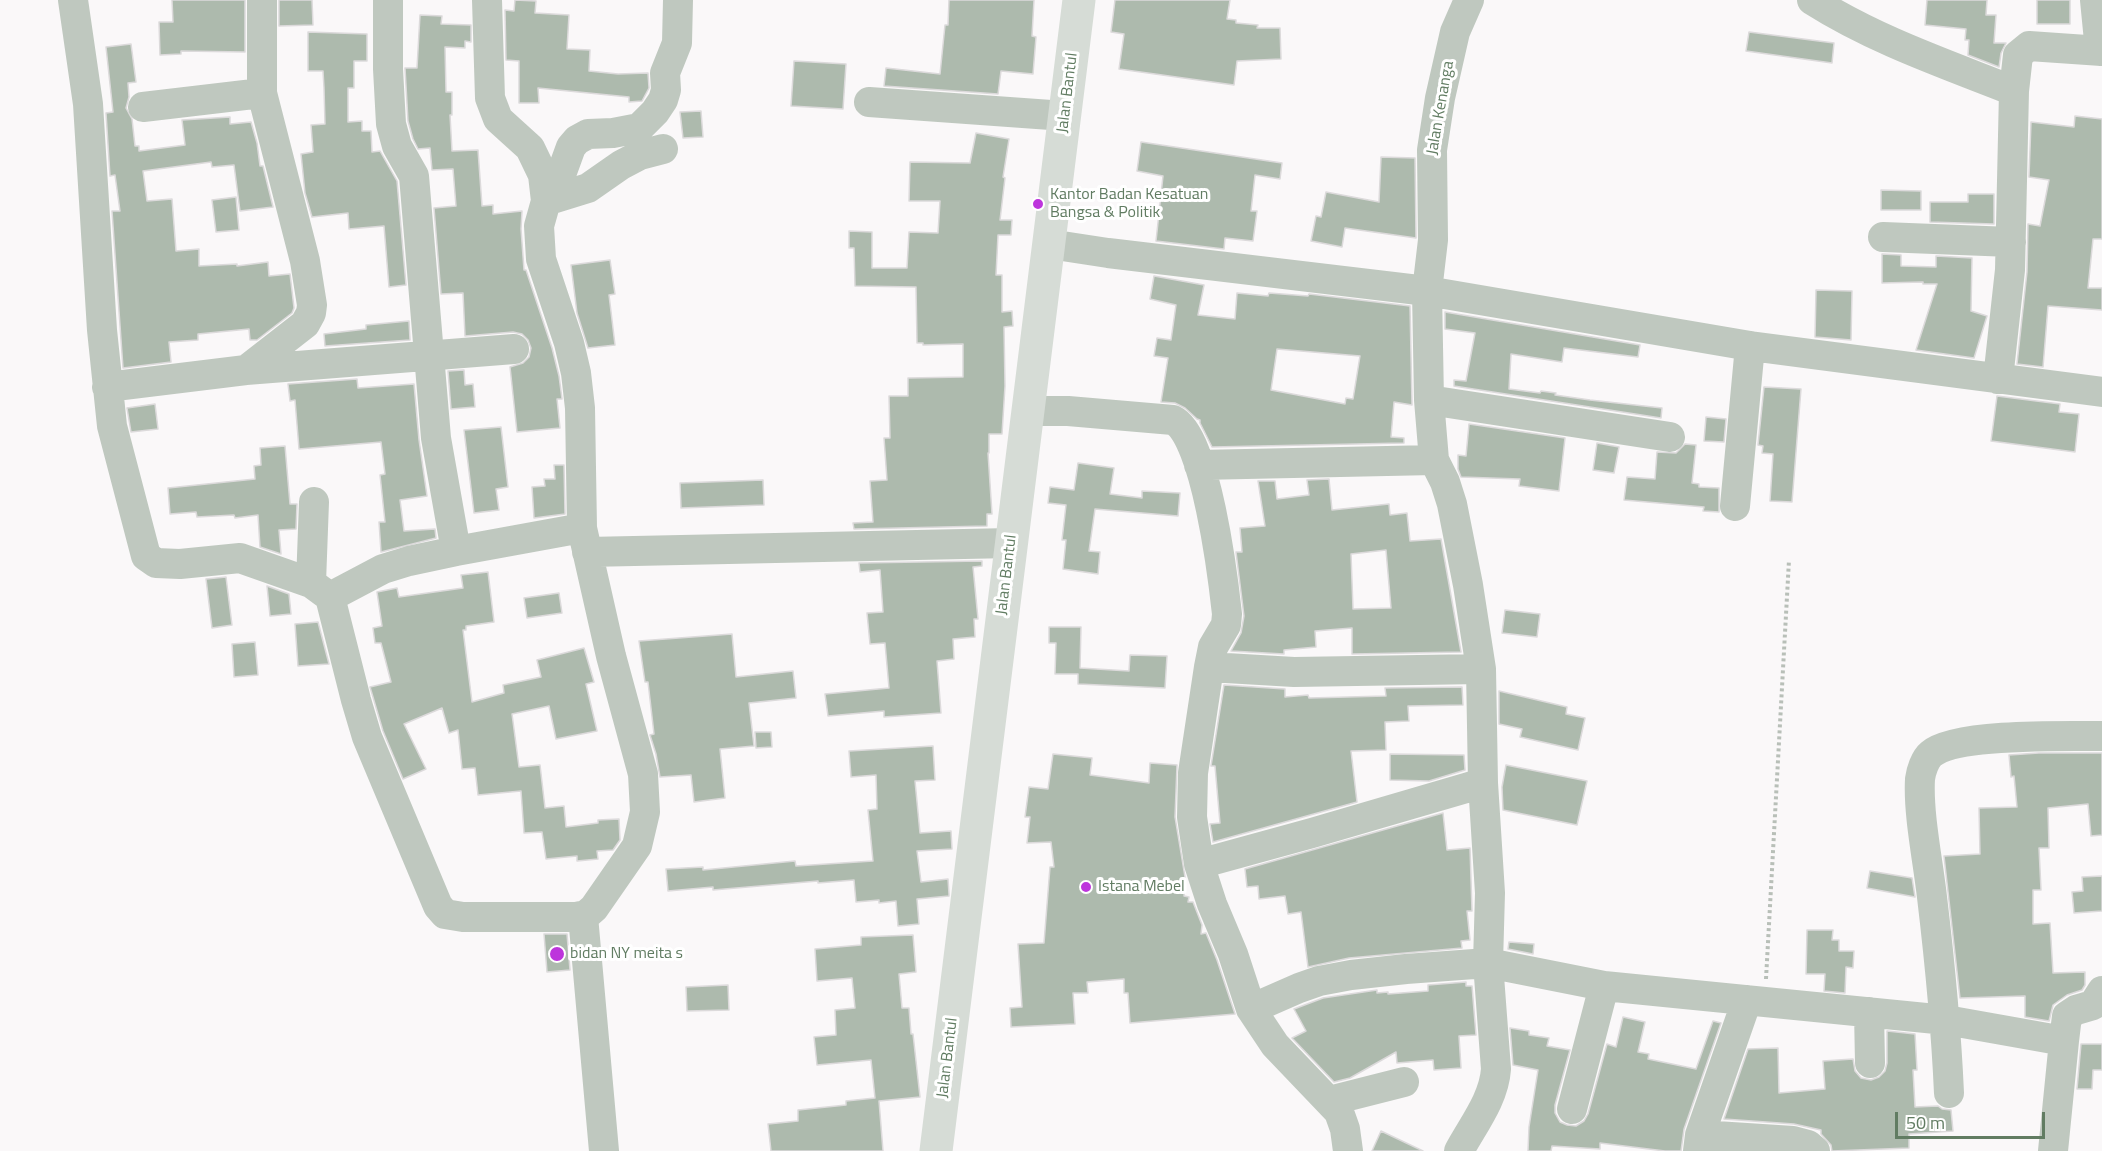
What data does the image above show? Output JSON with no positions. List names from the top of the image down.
{
  "streets": {
    "main road": ["Jalan Bantul"],
    "street": ["Jalan Kenanga"]
  },
  "places": ["Kantor Badan Kesatuan Bangsa & Politik", "Istana Mebel", "bidan NY meita s"],
  "scale_bar": "50 m"
}
